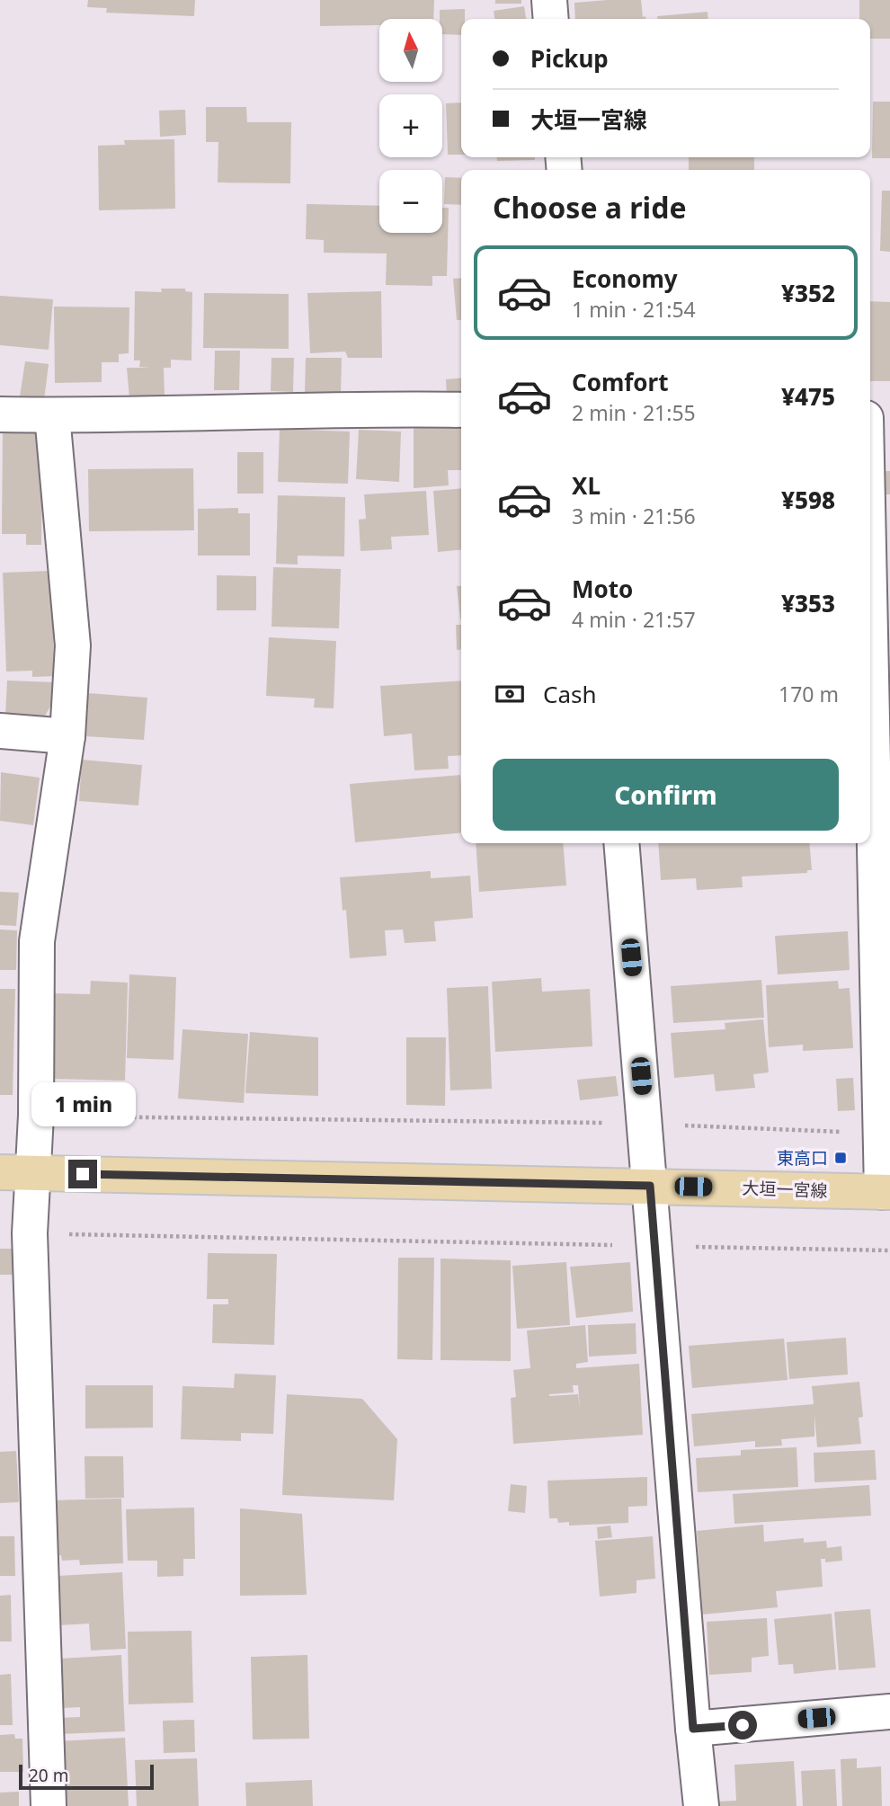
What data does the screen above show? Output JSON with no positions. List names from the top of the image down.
{
  "streets": {
    "main road": ["大垣一宮線"]
  },
  "places": {
    "transit": ["東高口"]
  },
  "scale_bar": "20 m",
  "north": "top",
  "page": {
    "map_buttons": ["+", "−"],
    "banner": ["Pickup", "大垣一宮線"],
    "heading": "Choose a ride",
    "list": [
      {
        "name": "Economy",
        "note": "1 min · 21:54",
        "value": "¥352"
      },
      {
        "name": "Comfort",
        "note": "2 min · 21:55",
        "value": "¥475"
      },
      {
        "name": "XL",
        "note": "3 min · 21:56",
        "value": "¥598"
      },
      {
        "name": "Moto",
        "note": "4 min · 21:57",
        "value": "¥353"
      }
    ],
    "pay": ["Cash", "170 m"],
    "buttons": "Confirm",
    "bubble": "1 min",
    "scale": "20 m"
  }
}
